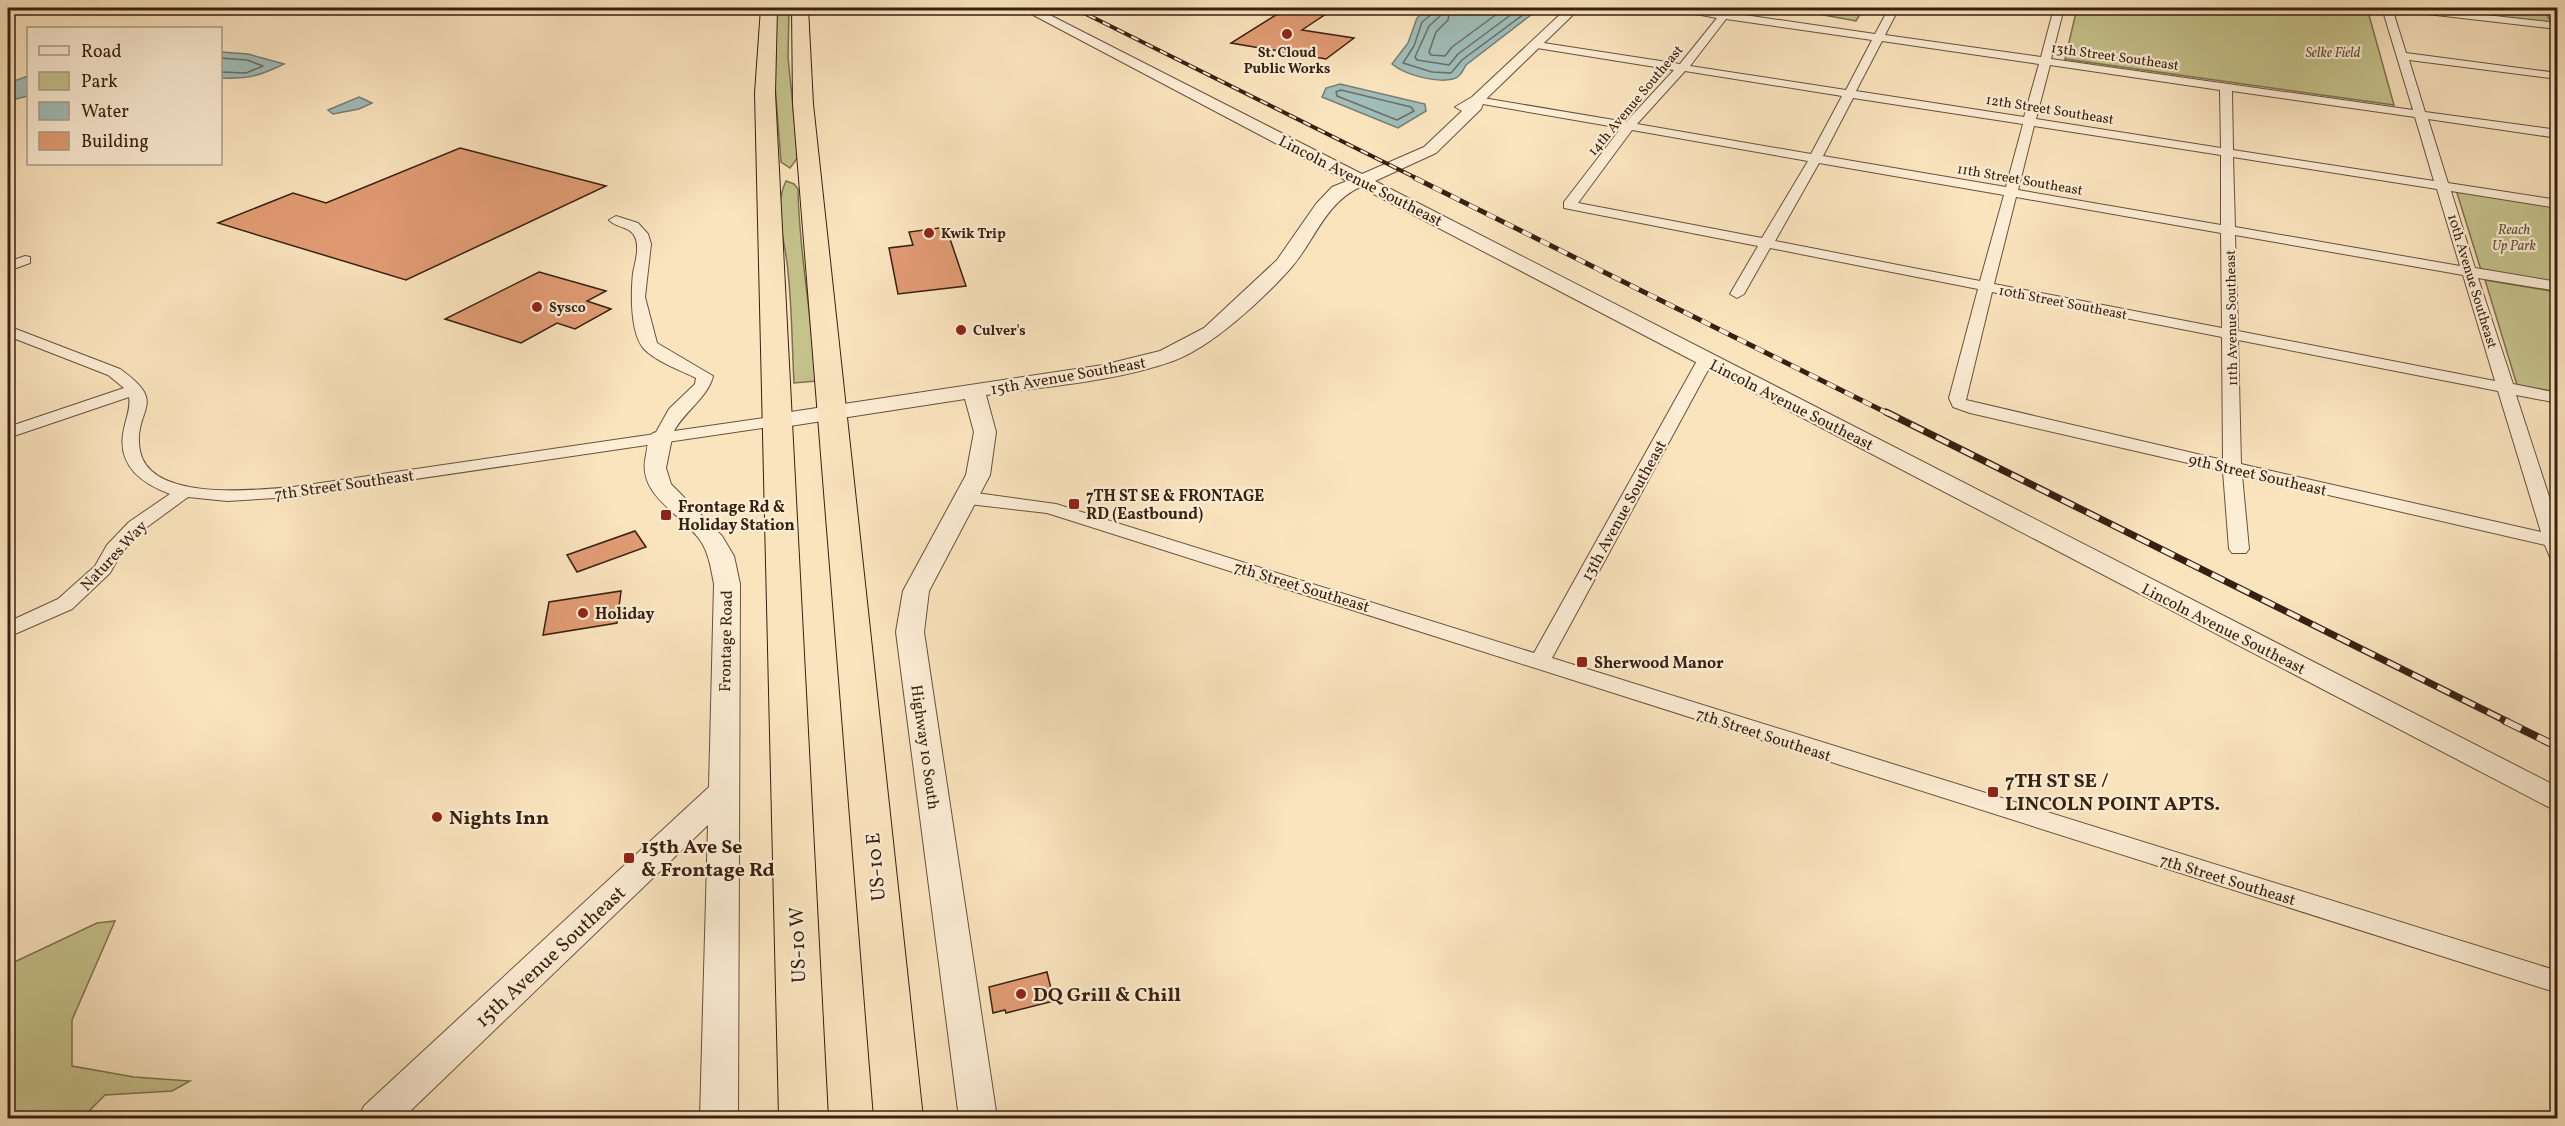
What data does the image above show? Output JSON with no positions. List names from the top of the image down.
{
  "streets": {
    "highway": ["US-10 E", "US-10 W"],
    "street": [
      "13th Street Southeast",
      "14th Avenue Southeast",
      "12th Street Southeast",
      "11th Street Southeast",
      "Lincoln Avenue Southeast",
      "10th Avenue Southeast",
      "10th Street Southeast",
      "11th Avenue Southeast",
      "15th Avenue Southeast",
      "9th Street Southeast",
      "7th Street Southeast",
      "13th Avenue Southeast",
      "Natures Way",
      "Frontage Road",
      "Highway 10 South"
    ]
  },
  "crossings": [
    ["13th Street Southeast", "14th Avenue Southeast"],
    ["13th Street Southeast", "10th Avenue Southeast"],
    ["13th Street Southeast", "11th Avenue Southeast"],
    ["14th Avenue Southeast", "12th Street Southeast"],
    ["14th Avenue Southeast", "11th Street Southeast"],
    ["14th Avenue Southeast", "10th Street Southeast"],
    ["12th Street Southeast", "10th Avenue Southeast"],
    ["12th Street Southeast", "11th Avenue Southeast"],
    ["12th Street Southeast", "15th Avenue Southeast"],
    ["11th Street Southeast", "10th Avenue Southeast"],
    ["11th Street Southeast", "11th Avenue Southeast"],
    ["11th Street Southeast", "15th Avenue Southeast"],
    ["Lincoln Avenue Southeast", "15th Avenue Southeast"],
    ["Lincoln Avenue Southeast", "13th Avenue Southeast"],
    ["10th Avenue Southeast", "10th Street Southeast"],
    ["10th Avenue Southeast", "9th Street Southeast"],
    ["10th Street Southeast", "11th Avenue Southeast"],
    ["10th Street Southeast", "9th Street Southeast"],
    ["11th Avenue Southeast", "9th Street Southeast"],
    ["15th Avenue Southeast", "7th Street Southeast"],
    ["15th Avenue Southeast", "Frontage Road"],
    ["15th Avenue Southeast", "Highway 10 South"],
    ["15th Avenue Southeast", "US-10 E"],
    ["15th Avenue Southeast", "US-10 W"],
    ["7th Street Southeast", "13th Avenue Southeast"],
    ["7th Street Southeast", "Natures Way"],
    ["7th Street Southeast", "Frontage Road"],
    ["7th Street Southeast", "Highway 10 South"],
    ["7th Street Southeast", "US-10 W"]
  ],
  "parks": ["Selke Field", "Reach Up Park"],
  "places": {
    "other": [
      "St. Cloud Public Works",
      "Kwik Trip",
      "Sysco",
      "Culver's",
      "Holiday",
      "Nights Inn",
      "DQ Grill & Chill"
    ],
    "transit": [
      "7TH ST SE & FRONTAGE RD (Eastbound)",
      "Frontage Rd & Holiday Station",
      "Sherwood Manor",
      "7TH ST SE / LINCOLN POINT APTS.",
      "15th Ave Se & Frontage Rd"
    ]
  },
  "legend": [
    "Road",
    "Park",
    "Water",
    "Building"
  ]
}
